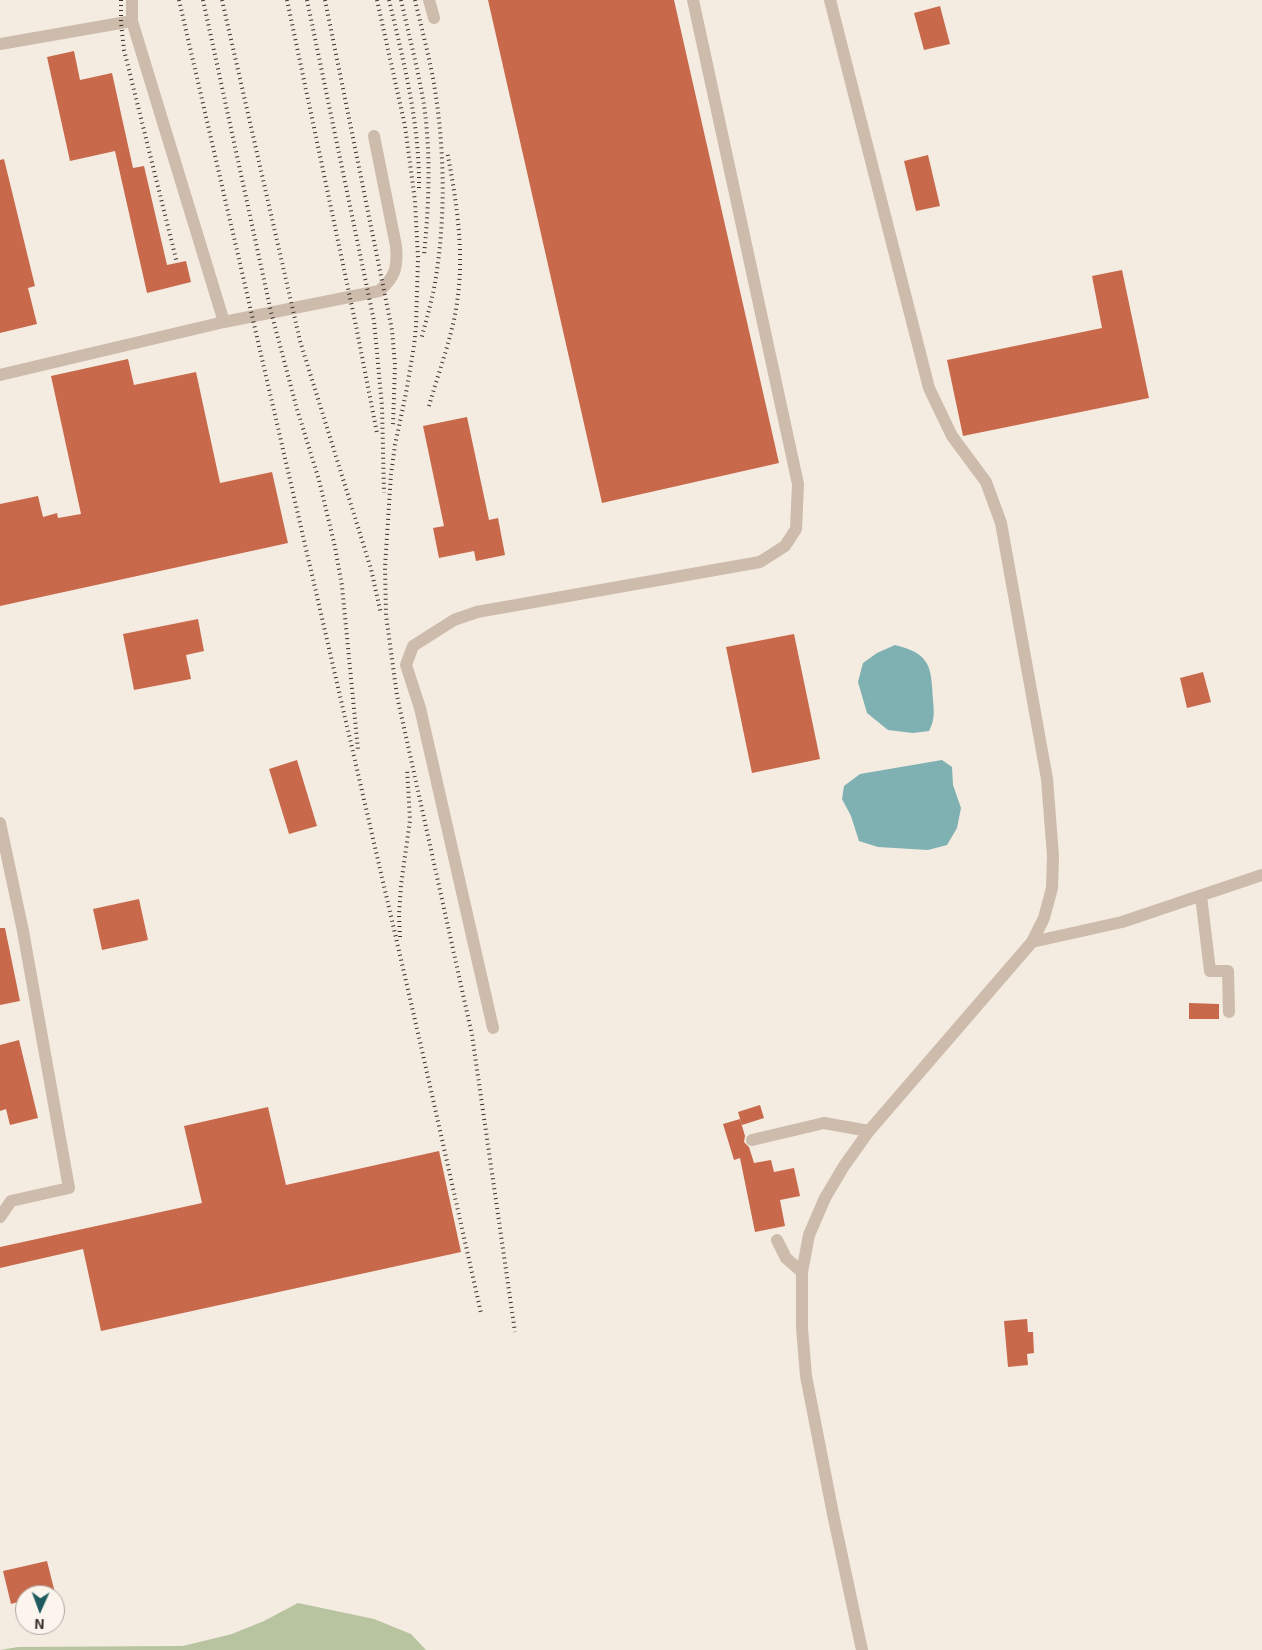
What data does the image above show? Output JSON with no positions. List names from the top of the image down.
{
  "north": "bottom"
}
